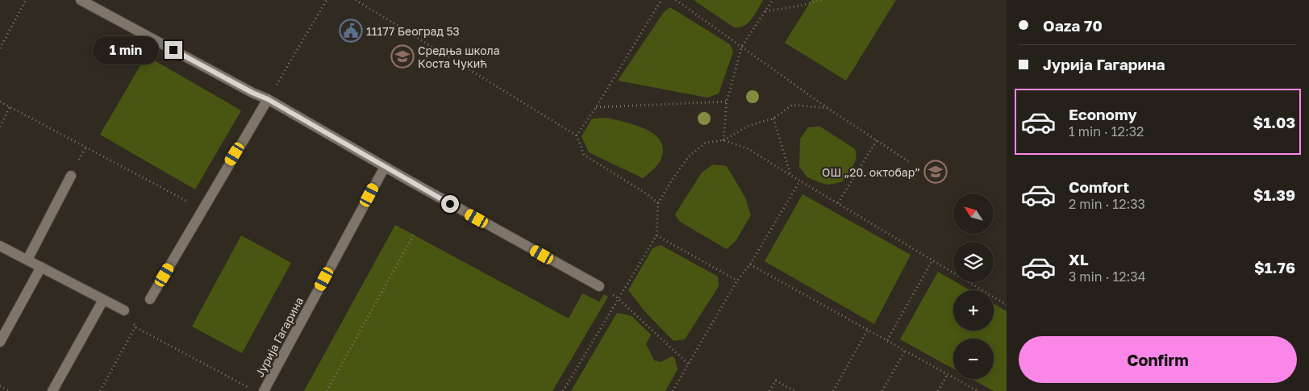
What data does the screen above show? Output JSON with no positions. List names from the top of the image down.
{
  "streets": {
    "street": ["Јурија Гагарина"]
  },
  "places": {
    "public building": ["11177 Београд 53"],
    "school or university": ["Средња школа Коста Чукић", "ОШ „20. октобар”"]
  },
  "north": "top left",
  "page": {
    "banner": ["Oaza 70", "Јурија Гагарина"],
    "bubble": "1 min",
    "list": [
      {
        "name": "Economy",
        "note": "1 min · 12:32",
        "value": "$1.03"
      },
      {
        "name": "Comfort",
        "note": "2 min · 12:33",
        "value": "$1.39"
      },
      {
        "name": "XL",
        "note": "3 min · 12:34",
        "value": "$1.76"
      }
    ],
    "map_buttons": ["+", "−"],
    "buttons": "Confirm"
  }
}
